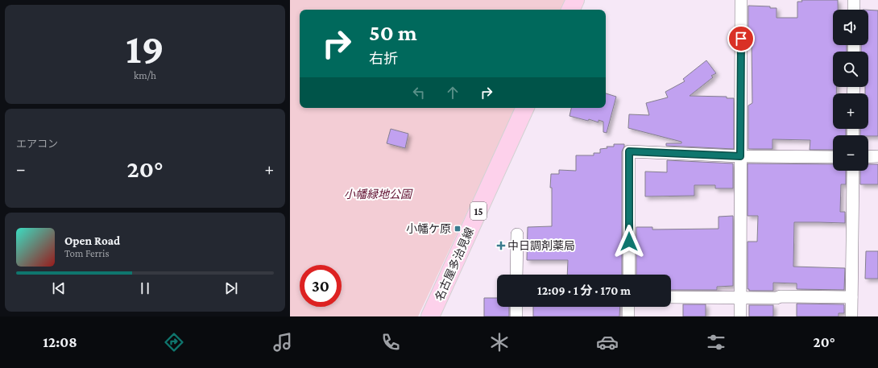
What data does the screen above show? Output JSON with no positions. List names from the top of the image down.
{
  "streets": {
    "main road": ["15", "名古屋多治見線"]
  },
  "parks": ["小幡緑地公園"],
  "places": {
    "transit": ["小幡ケ原"],
    "health": ["中日調剤薬局"]
  },
  "page": {
    "tile": [
      ["19", "km/h"],
      "エアコン"
    ],
    "map_buttons": ["+", "−"],
    "turn": ["50 m", "右折"],
    "heat": ["−", "20°", "+"],
    "song": ["Open Road", "Tom Ferris"],
    "limit": "30",
    "trip": "12:09 · 1 分 · 170 m",
    "tabs": ["12:08", "20°"]
  }
}
